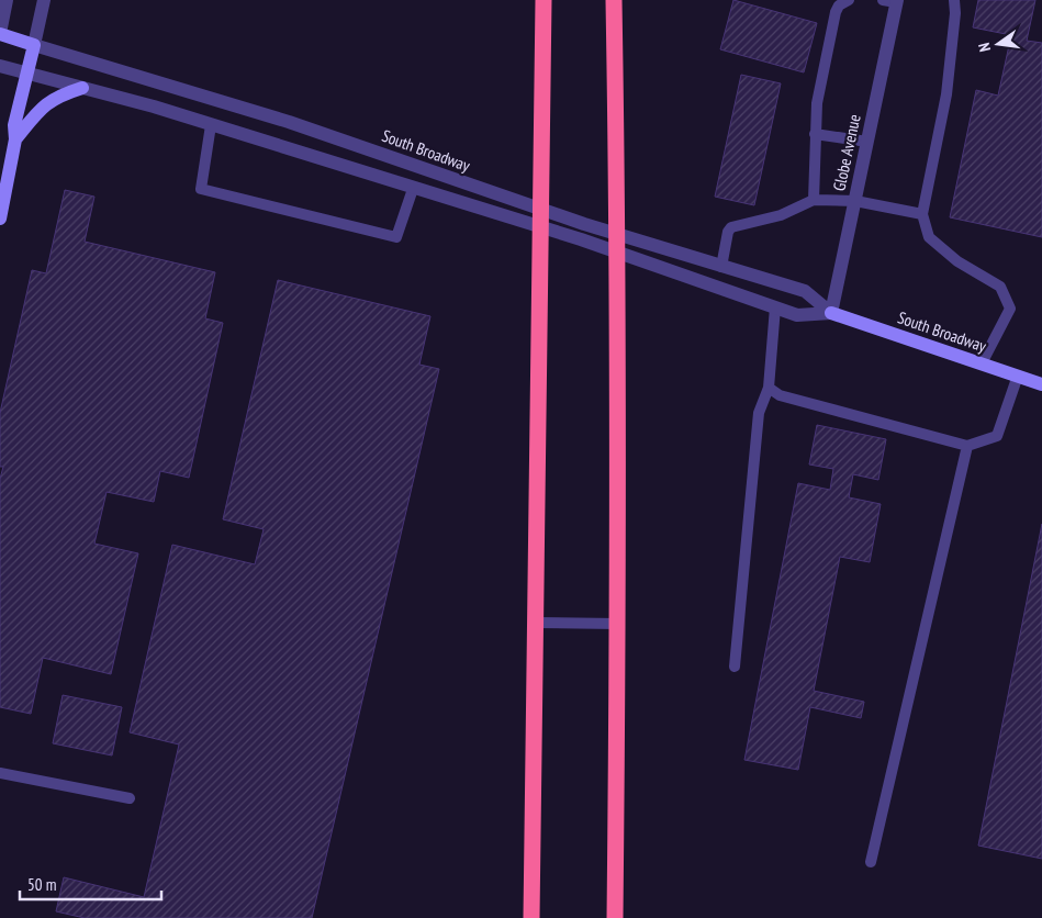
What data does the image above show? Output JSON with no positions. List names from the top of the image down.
{
  "streets": {
    "street": ["South Broadway", "Globe Avenue"]
  },
  "crossings": [
    ["South Broadway", "Globe Avenue"]
  ],
  "scale_bar": "50 m",
  "north": "left"
}
